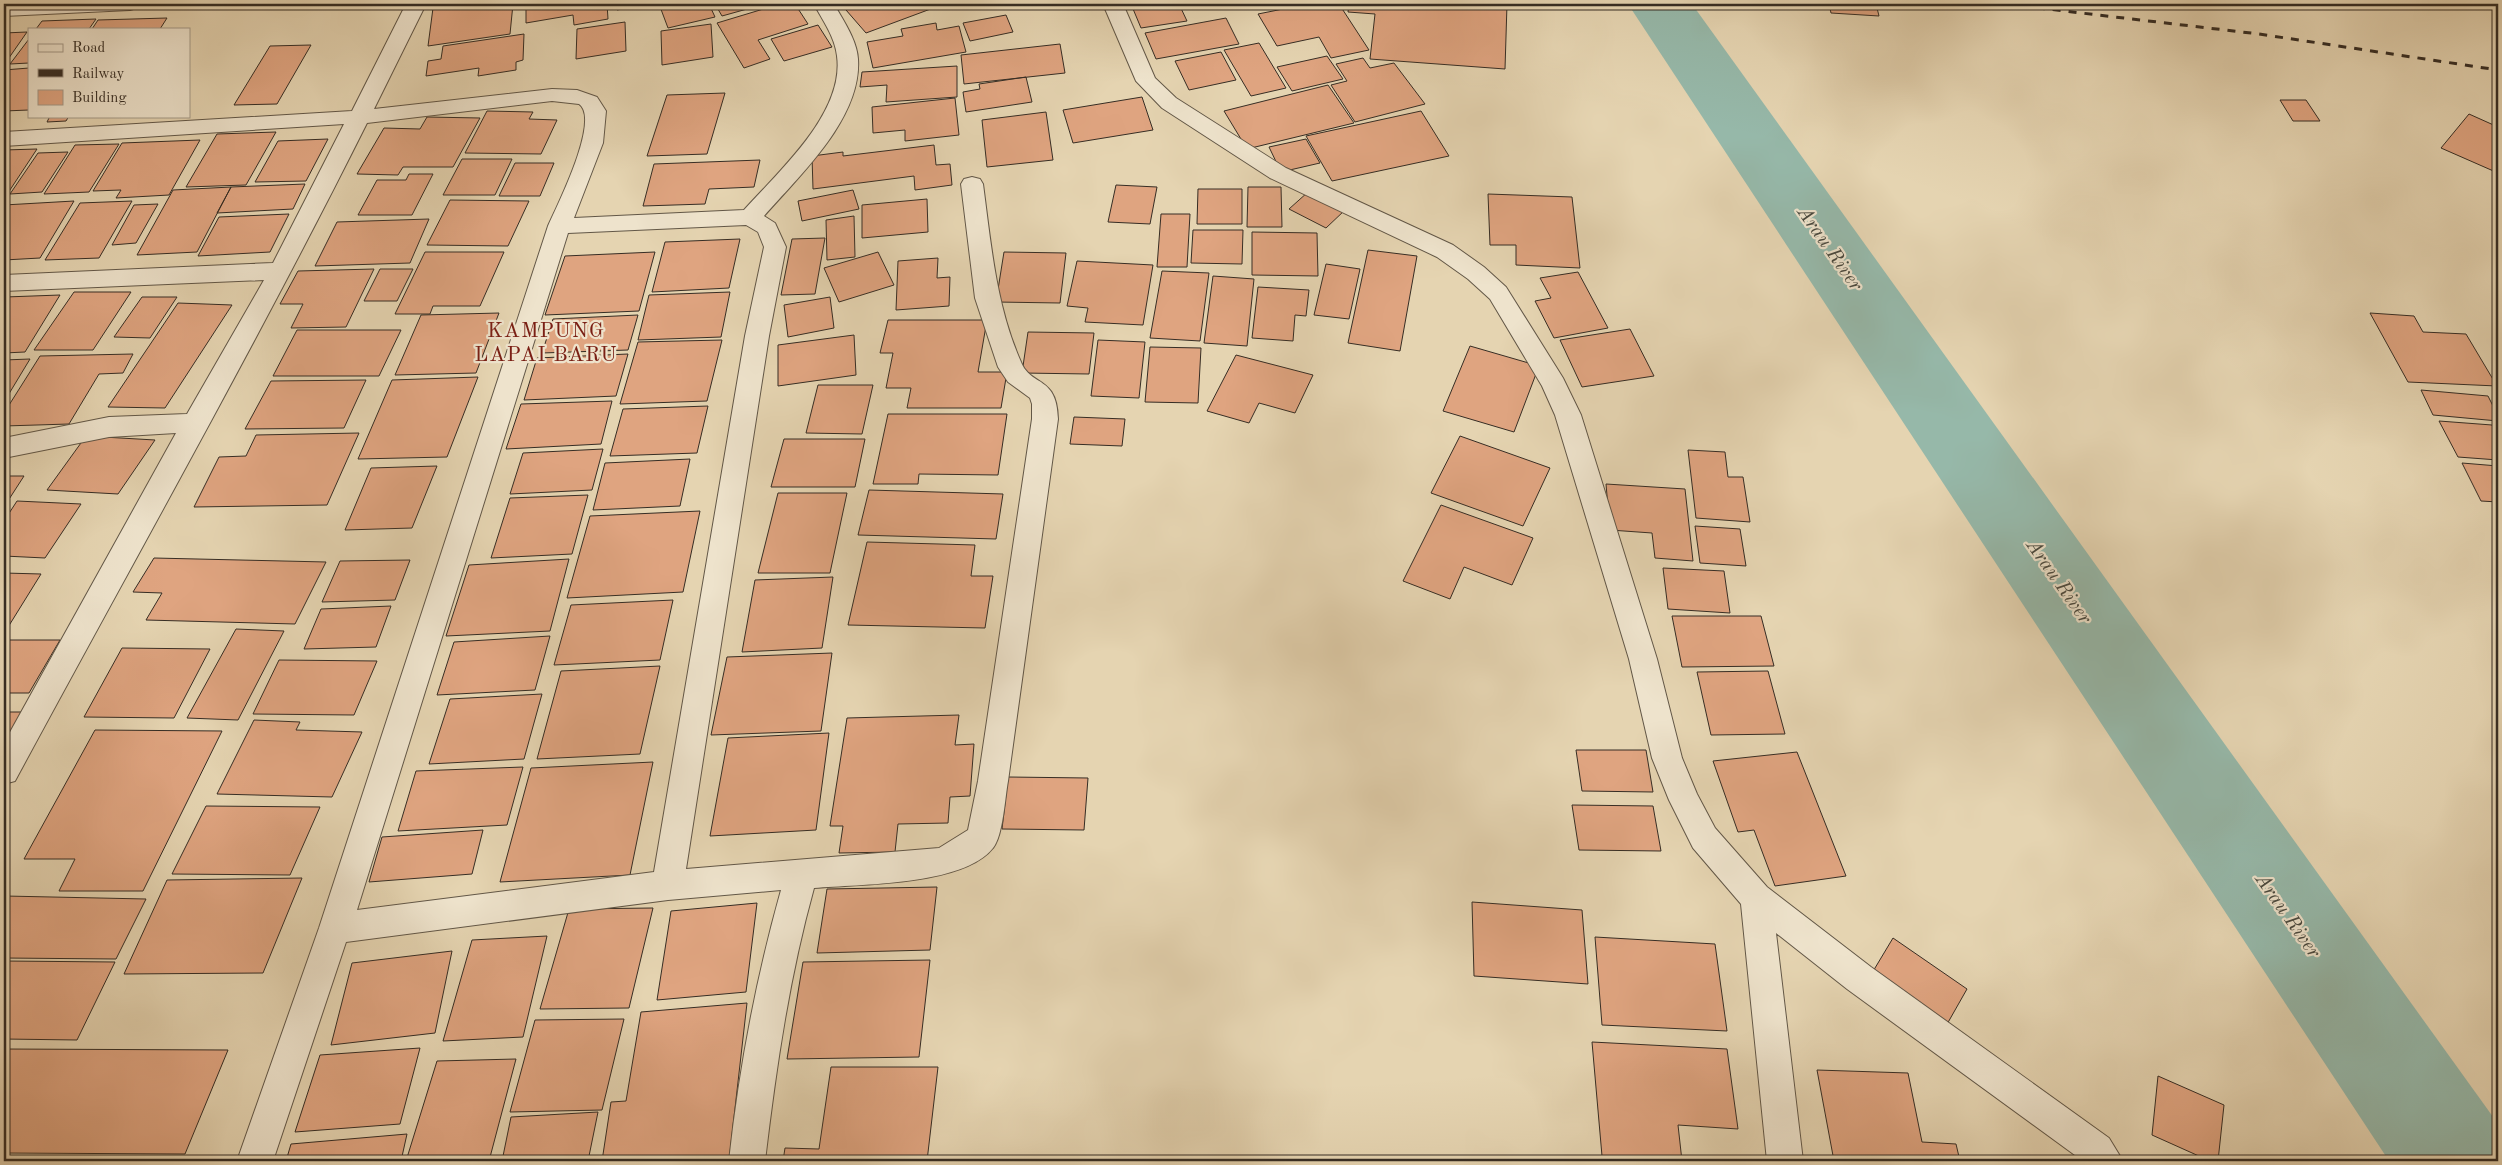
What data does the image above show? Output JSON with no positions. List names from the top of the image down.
{
  "districts": ["KAMPUNG LAPAI BARU"],
  "water": ["Arau River"],
  "legend": ["Road", "Railway", "Building"]
}
